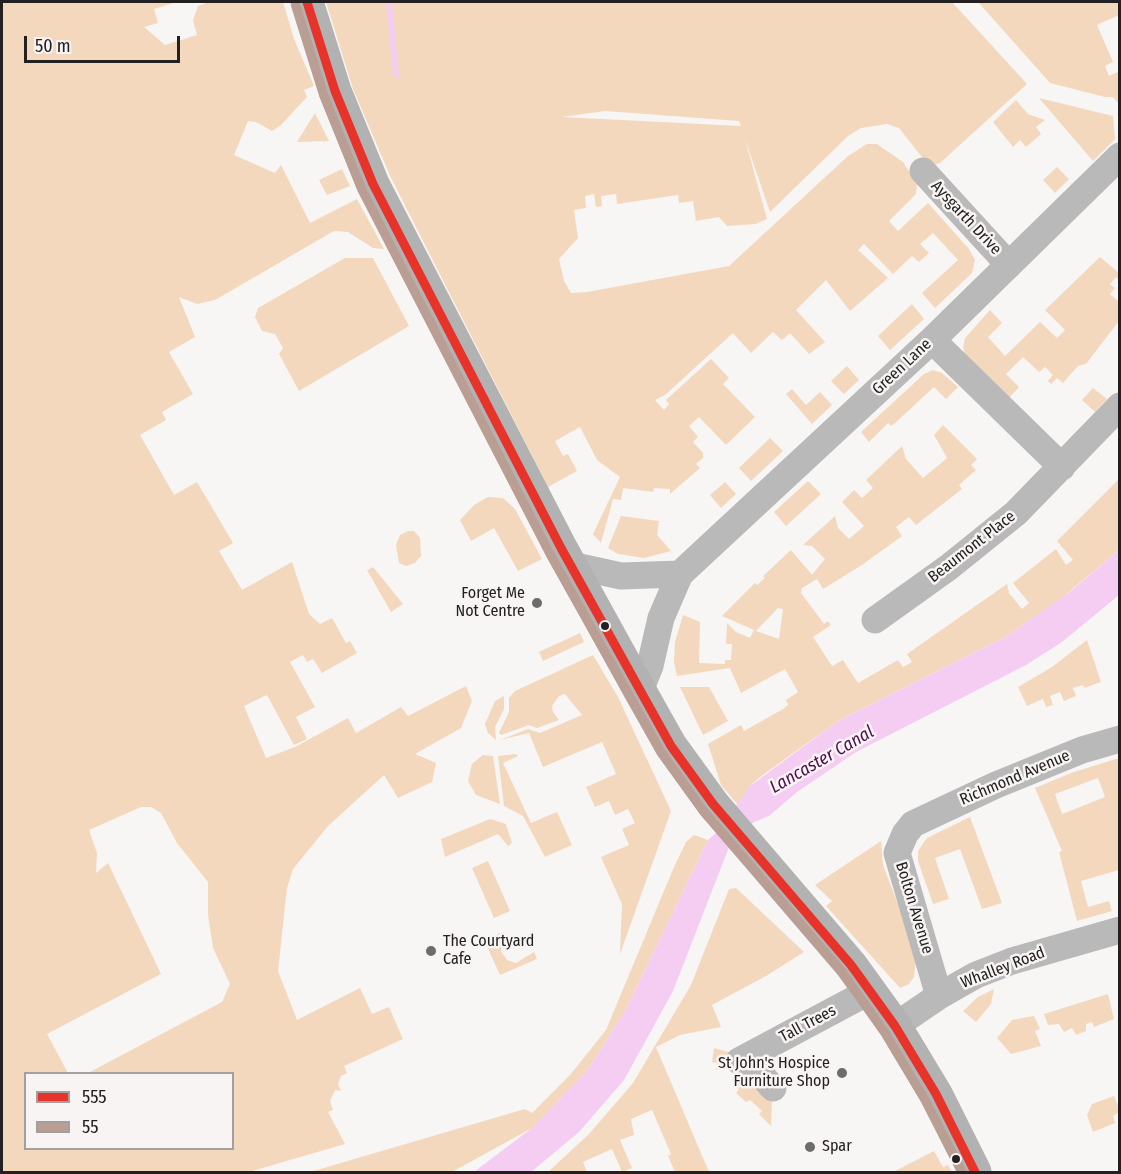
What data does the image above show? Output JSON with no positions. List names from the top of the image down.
{
  "streets": {
    "street": [
      "Aysgarth Drive",
      "Green Lane",
      "Beaumont Place",
      "Richmond Avenue",
      "Bolton Avenue",
      "Whalley Road",
      "Tall Trees"
    ]
  },
  "crossings": [
    ["Aysgarth Drive", "Green Lane"],
    ["Richmond Avenue", "Bolton Avenue"],
    ["Bolton Avenue", "Whalley Road"]
  ],
  "water": ["Lancaster Canal"],
  "places": [
    "Forget Me Not Centre",
    "The Courtyard Cafe",
    "St John's Hospice Furniture Shop",
    "Spar"
  ],
  "lines": ["transit line 555", "transit line 55"],
  "legend": ["555", "55"],
  "scale_bar": "50 m"
}
